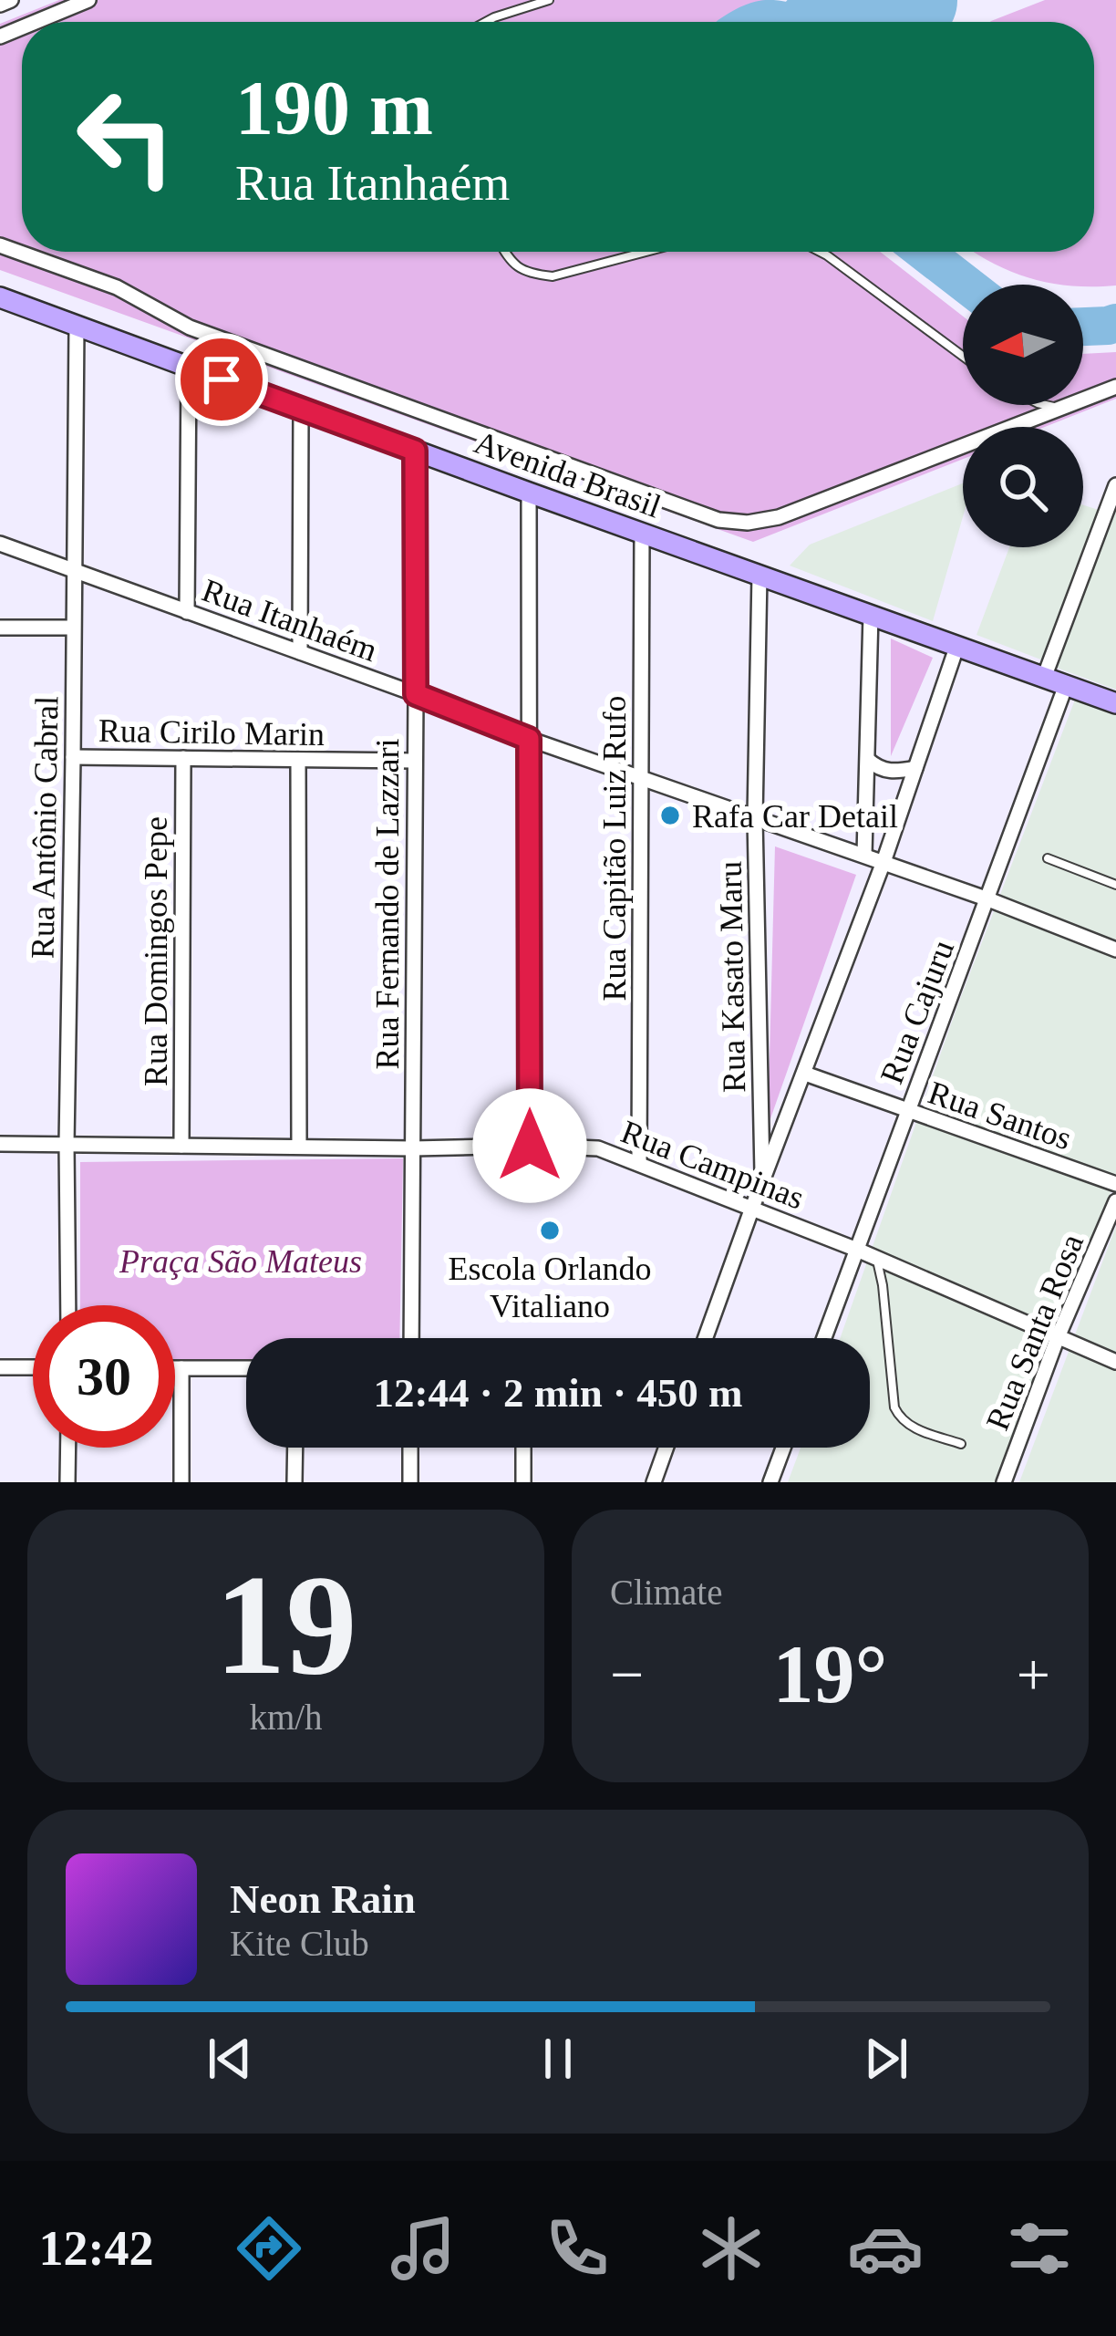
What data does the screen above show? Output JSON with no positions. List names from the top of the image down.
{
  "streets": {
    "main road": ["Avenida Brasil"],
    "street": [
      "Rua Itanhaém",
      "Rua Cirilo Marin",
      "Rua Antônio Cabral",
      "Rua Capitão Luiz Rufo",
      "Rua Fernando de Lazzari",
      "Rua Domingos Pepe",
      "Rua Kasato Maru",
      "Rua Cajuru",
      "Rua Santos",
      "Rua Campinas",
      "Rua Santa Rosa"
    ]
  },
  "crossings": [
    ["Avenida Brasil", "Rua Antônio Cabral"],
    ["Avenida Brasil", "Rua Capitão Luiz Rufo"],
    ["Avenida Brasil", "Rua Fernando de Lazzari"],
    ["Avenida Brasil", "Rua Kasato Maru"],
    ["Avenida Brasil", "Rua Cajuru"],
    ["Rua Itanhaém", "Rua Antônio Cabral"],
    ["Rua Itanhaém", "Rua Capitão Luiz Rufo"],
    ["Rua Itanhaém", "Rua Fernando de Lazzari"],
    ["Rua Itanhaém", "Rua Kasato Maru"],
    ["Rua Itanhaém", "Rua Cajuru"],
    ["Rua Cirilo Marin", "Rua Antônio Cabral"],
    ["Rua Cirilo Marin", "Rua Fernando de Lazzari"],
    ["Rua Cirilo Marin", "Rua Domingos Pepe"],
    ["Rua Antônio Cabral", "Rua Campinas"],
    ["Rua Capitão Luiz Rufo", "Rua Campinas"],
    ["Rua Fernando de Lazzari", "Rua Campinas"],
    ["Rua Domingos Pepe", "Rua Campinas"],
    ["Rua Cajuru", "Rua Santos"],
    ["Rua Cajuru", "Rua Campinas"],
    ["Rua Campinas", "Rua Santa Rosa"]
  ],
  "parks": ["Praça São Mateus"],
  "places": ["Rafa Car Detail", "Escola Orlando Vitaliano"],
  "north": "left",
  "page": {
    "turn": ["190 m", "Rua Itanhaém"],
    "limit": "30",
    "trip": "12:44 · 2 min · 450 m",
    "tile": [
      ["19", "km/h"],
      "Climate"
    ],
    "heat": ["−", "19°", "+"],
    "song": ["Neon Rain", "Kite Club"],
    "tabs": "12:42"
  }
}
